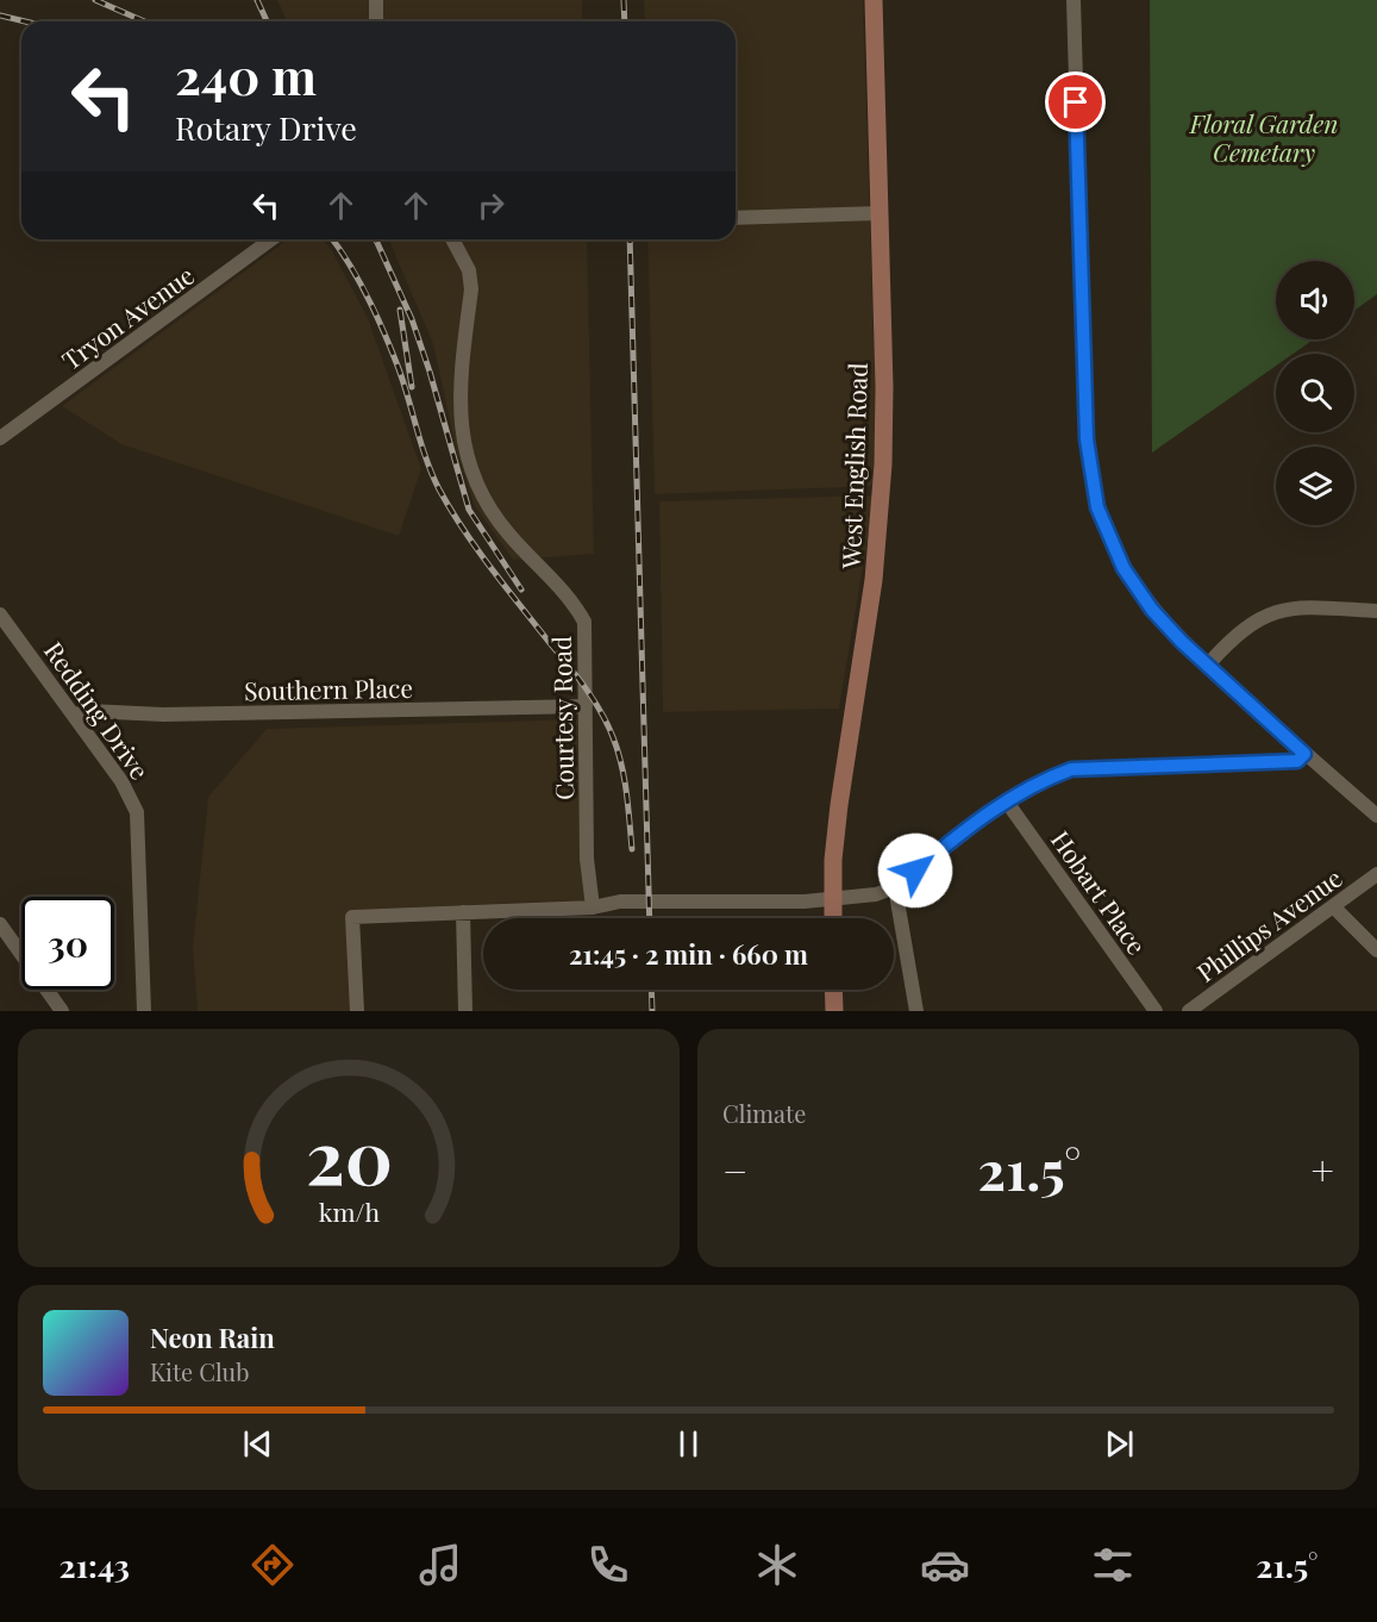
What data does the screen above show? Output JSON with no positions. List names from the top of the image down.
{
  "streets": {
    "main road": ["West English Road"],
    "street": [
      "Tryon Avenue",
      "Southern Place",
      "Redding Drive",
      "Courtesy Road",
      "Hobart Place",
      "Phillips Avenue"
    ]
  },
  "crossings": [
    ["Southern Place", "Redding Drive"],
    ["Southern Place", "Courtesy Road"]
  ],
  "parks": ["Floral Garden Cemetary"],
  "page": {
    "turn": ["240 m", "Rotary Drive"],
    "limit": "30",
    "trip": "21:45 · 2 min · 660 m",
    "tile": "Climate",
    "heat": ["−", "21.5°", "+"],
    "song": ["Neon Rain", "Kite Club"],
    "tabs": ["21:43", "21.5°"],
    "gauge": ["20", "km/h"]
  }
}
